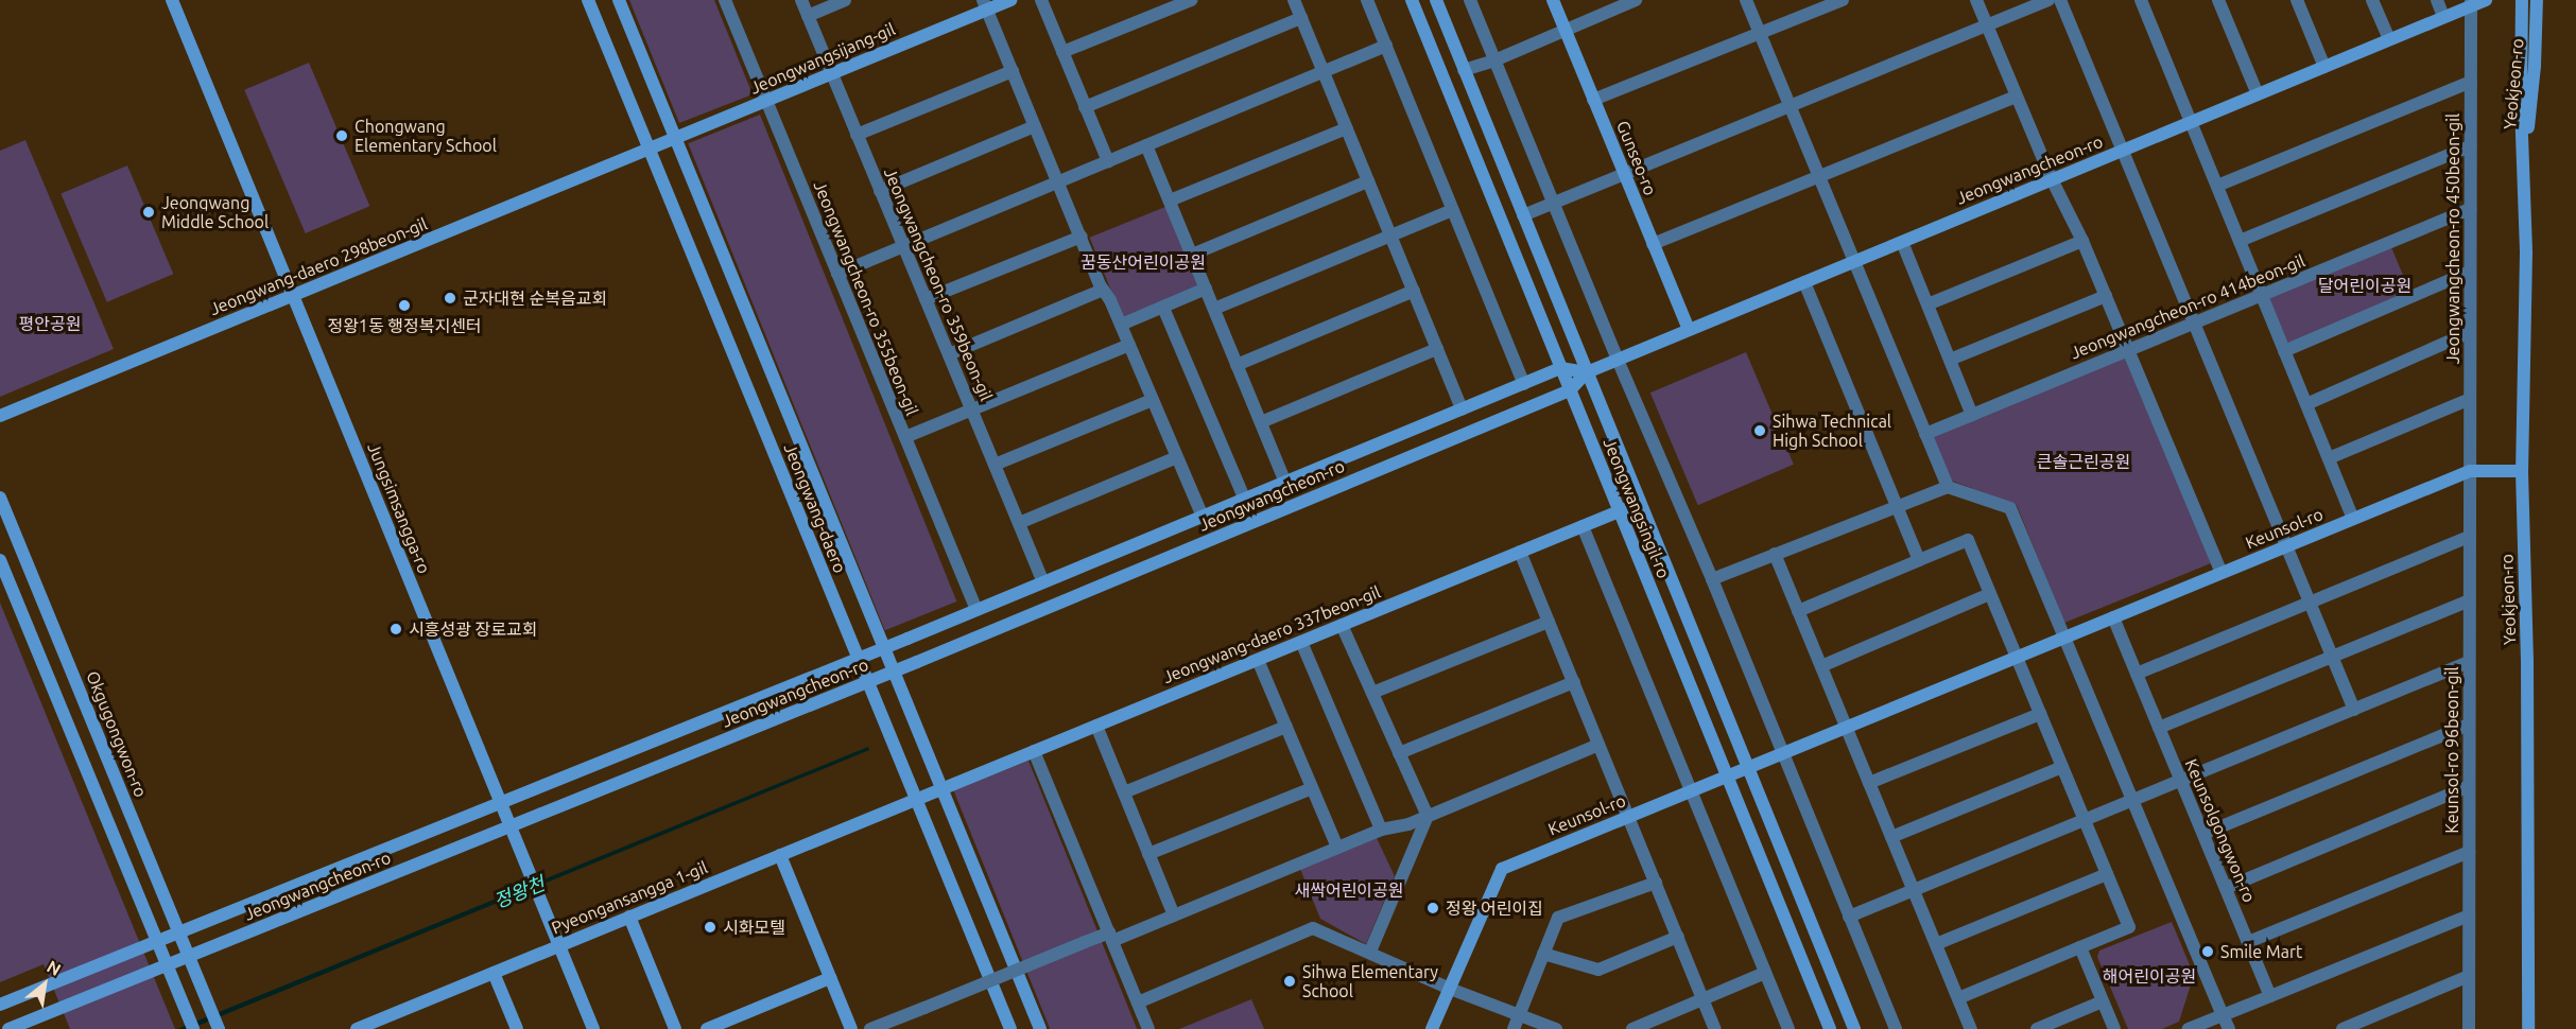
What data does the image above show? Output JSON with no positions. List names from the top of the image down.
{
  "streets": {
    "street": [
      "Jeongwangsijang-gil",
      "Yeokjeon-ro",
      "Gunseo-ro",
      "Jeongwangcheon-ro",
      "Jeongwangcheon-ro 450beon-gil",
      "Jeongwang-daero 298beon-gil",
      "Jeongwangcheon-ro 359beon-gil",
      "Jeongwangcheon-ro 355beon-gil",
      "Jeongwangcheon-ro 414beon-gil",
      "Jungsimsangga-ro",
      "Jeongwang-daero",
      "Jeongwangsingil-ro",
      "Keunsol-ro",
      "Jeongwang-daero 337beon-gil",
      "Okgugongwon-ro",
      "Keunsol-ro 96beon-gil",
      "Keunsolgongwon-ro",
      "Pyeongansangga 1-gil"
    ]
  },
  "crossings": [
    ["Jeongwangsijang-gil", "Jeongwang-daero 298beon-gil"],
    ["Jeongwangsijang-gil", "Jeongwangcheon-ro 359beon-gil"],
    ["Jeongwangsijang-gil", "Jeongwangcheon-ro 355beon-gil"],
    ["Jeongwangsijang-gil", "Jeongwang-daero"],
    ["Yeokjeon-ro", "Keunsol-ro"],
    ["Gunseo-ro", "Jeongwangcheon-ro"],
    ["Jeongwangcheon-ro", "Jeongwangcheon-ro 450beon-gil"],
    ["Jeongwangcheon-ro", "Jeongwangcheon-ro 359beon-gil"],
    ["Jeongwangcheon-ro", "Jeongwangcheon-ro 355beon-gil"],
    ["Jeongwangcheon-ro", "Jungsimsangga-ro"],
    ["Jeongwangcheon-ro", "Jeongwang-daero"],
    ["Jeongwangcheon-ro", "Jeongwangsingil-ro"],
    ["Jeongwangcheon-ro", "Okgugongwon-ro"],
    ["Jeongwangcheon-ro 450beon-gil", "Jeongwangcheon-ro 414beon-gil"],
    ["Jeongwangcheon-ro 450beon-gil", "Keunsol-ro"],
    ["Jeongwangcheon-ro 450beon-gil", "Keunsol-ro 96beon-gil"],
    ["Jeongwang-daero 298beon-gil", "Jungsimsangga-ro"],
    ["Jeongwang-daero 298beon-gil", "Jeongwang-daero"],
    ["Jungsimsangga-ro", "Pyeongansangga 1-gil"],
    ["Jeongwang-daero", "Jeongwang-daero 337beon-gil"],
    ["Jeongwang-daero", "Pyeongansangga 1-gil"],
    ["Jeongwangsingil-ro", "Keunsol-ro"],
    ["Jeongwangsingil-ro", "Jeongwang-daero 337beon-gil"],
    ["Keunsol-ro", "Keunsol-ro 96beon-gil"],
    ["Keunsol-ro", "Keunsolgongwon-ro"],
    ["Jeongwang-daero 337beon-gil", "Pyeongansangga 1-gil"]
  ],
  "water": ["정왕천"],
  "parks": [
    "꿈동산어린이공원",
    "달어린이공원",
    "평안공원",
    "큰솔근린공원",
    "새싹어린이공원",
    "해어린이공원"
  ],
  "places": [
    "Chongwang Elementary School",
    "Jeongwang Middle School",
    "군자대현 순복음교회",
    "정왕1동 행정복지센터",
    "Sihwa Technical High School",
    "시흥성광 장로교회",
    "정왕 어린이집",
    "시화모텔",
    "Smile Mart",
    "Sihwa Elementary School"
  ],
  "north": "top right"
}
